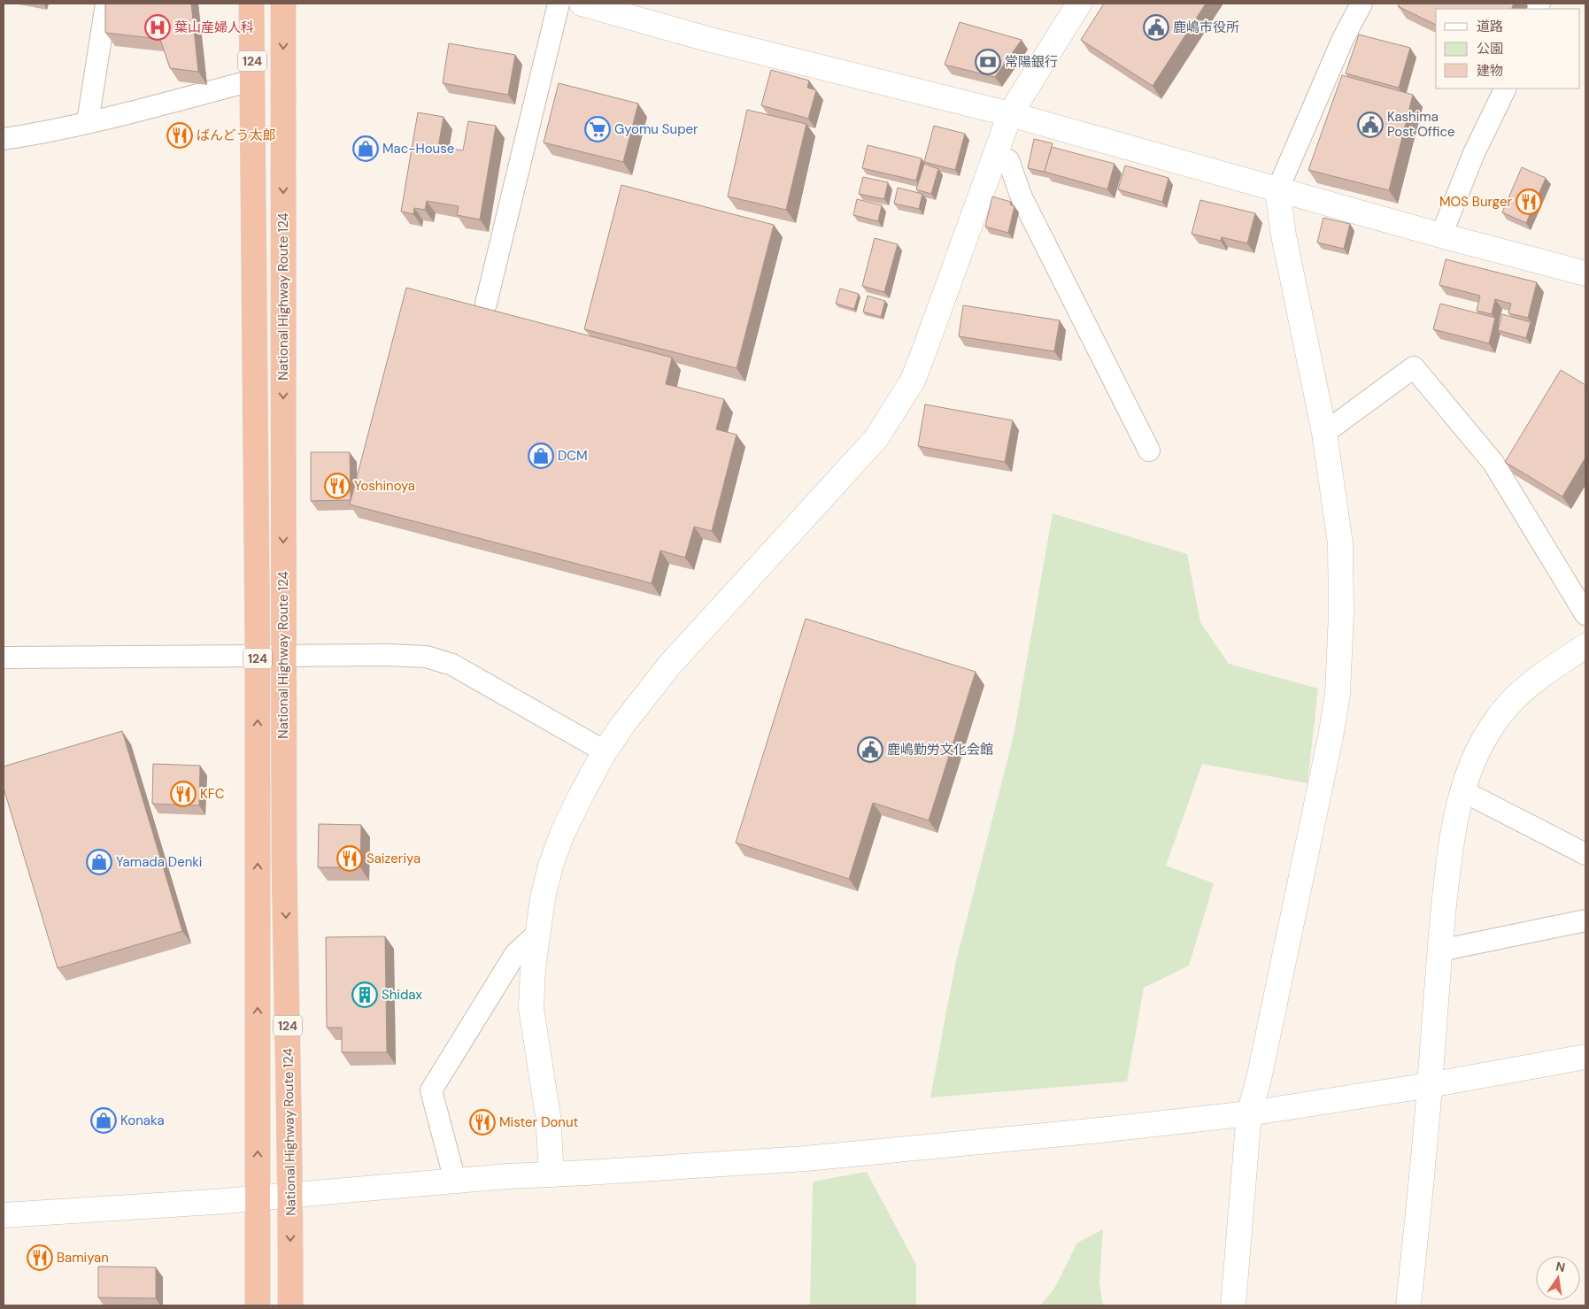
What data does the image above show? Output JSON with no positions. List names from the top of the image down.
{
  "streets": {
    "highway": ["124", "National Highway Route 124"]
  },
  "places": {
    "hospital": ["葉山産婦人科"],
    "public building": ["鹿嶋市役所", "Kashima Post Office", "鹿嶋勤労文化会館"],
    "bank": ["常陽銀行"],
    "supermarket": ["Gyomu Super"],
    "restaurant": [
      "ばんどう太郎",
      "MOS Burger",
      "Yoshinoya",
      "KFC",
      "Saizeriya",
      "Mister Donut",
      "Bamiyan"
    ],
    "shop": [
      "Mac-House",
      "DCM",
      "Yamada Denki",
      "Konaka"
    ],
    "building": ["Shidax"]
  },
  "legend": ["道路", "公園", "建物"],
  "north": "top"
}
